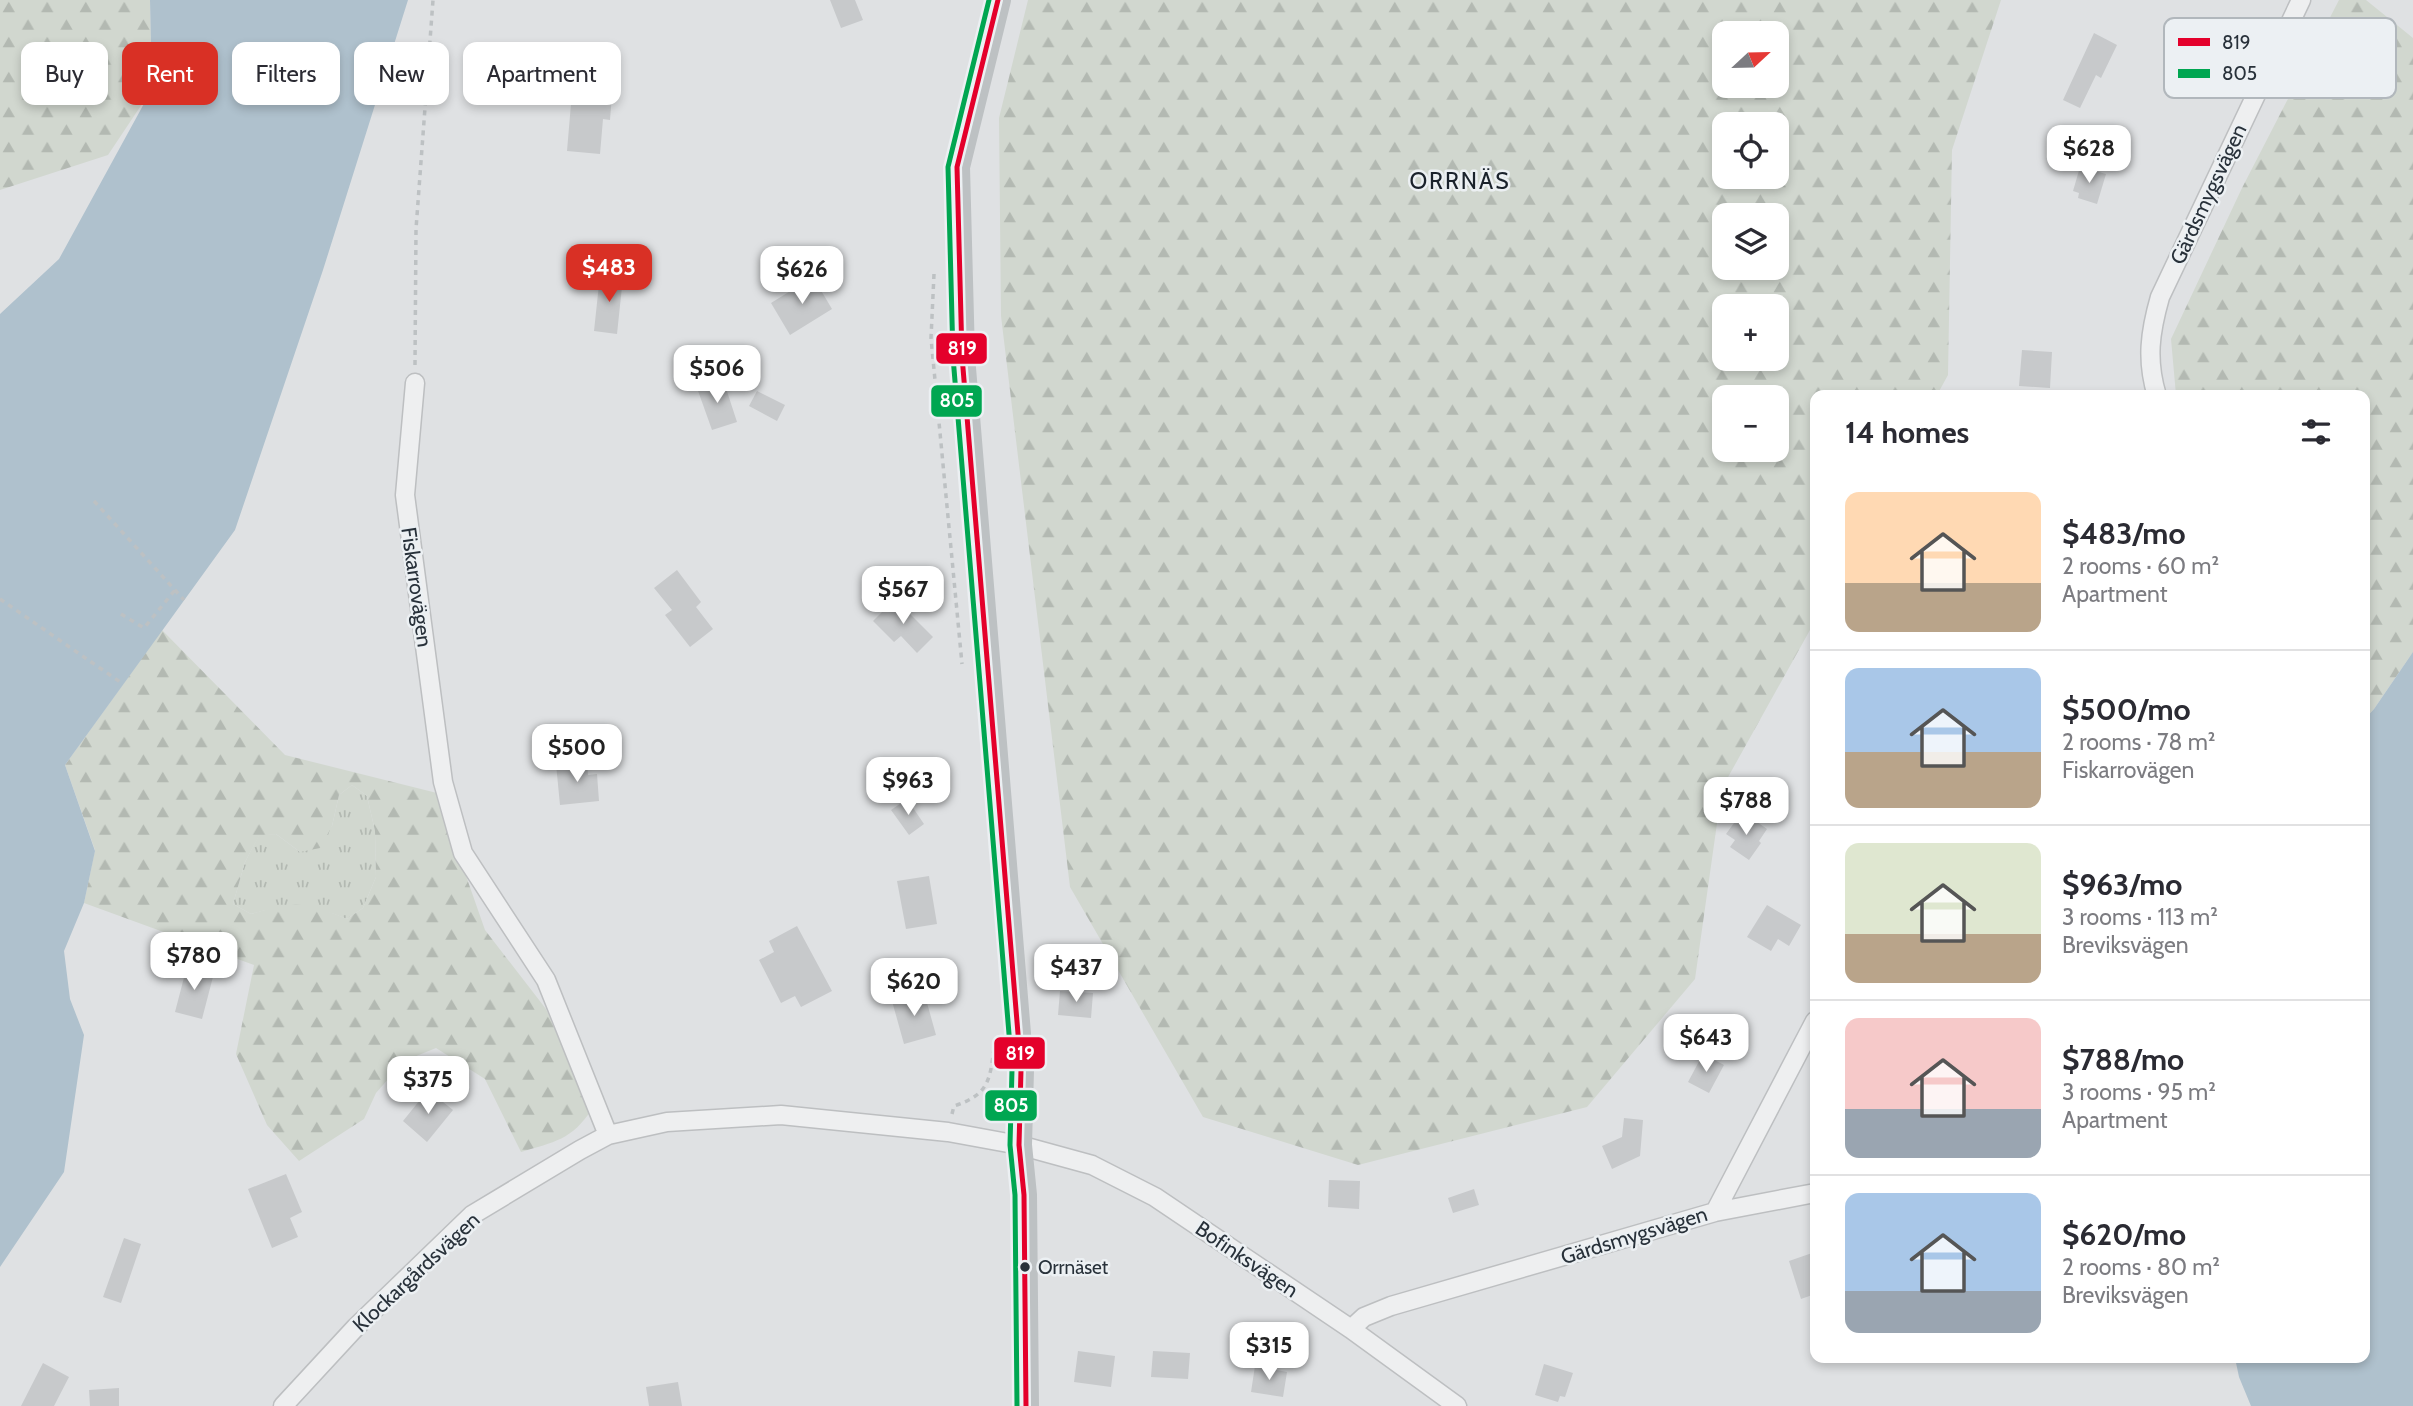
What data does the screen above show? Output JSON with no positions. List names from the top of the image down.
{
  "streets": {
    "street": [
      "Gärdsmygsvägen",
      "Fiskarrovägen",
      "Bofinksvägen",
      "Klockargårdsvägen"
    ]
  },
  "crossings": [
    ["Gärdsmygsvägen", "Bofinksvägen"],
    ["Fiskarrovägen", "Klockargårdsvägen"],
    ["Bofinksvägen", "Klockargårdsvägen"]
  ],
  "districts": ["ORRNÄS"],
  "places": ["Orrnäset"],
  "lines": ["transit line 819", "transit line 805"],
  "legend": ["819", "805"],
  "north": "right",
  "page": {
    "map_buttons": ["+", "−"],
    "chip": [
      "Buy",
      "Rent",
      "Filters",
      "New",
      "Apartment"
    ],
    "price": [
      "$628",
      "$483",
      "$626",
      "$506",
      "$567",
      "$500",
      "$963",
      "$788",
      "$780",
      "$437",
      "$620",
      "$643",
      "$375",
      "$315"
    ],
    "heading": "14 homes",
    "list": [
      {
        "name": "$483/mo",
        "note": "2 rooms · 60 m² · Apartment"
      },
      {
        "name": "$500/mo",
        "note": "2 rooms · 78 m² · Fiskarrovägen"
      },
      {
        "name": "$963/mo",
        "note": "3 rooms · 113 m² · Breviksvägen"
      },
      {
        "name": "$788/mo",
        "note": "3 rooms · 95 m² · Apartment"
      },
      {
        "name": "$620/mo",
        "note": "2 rooms · 80 m² · Breviksvägen"
      }
    ]
  }
}
